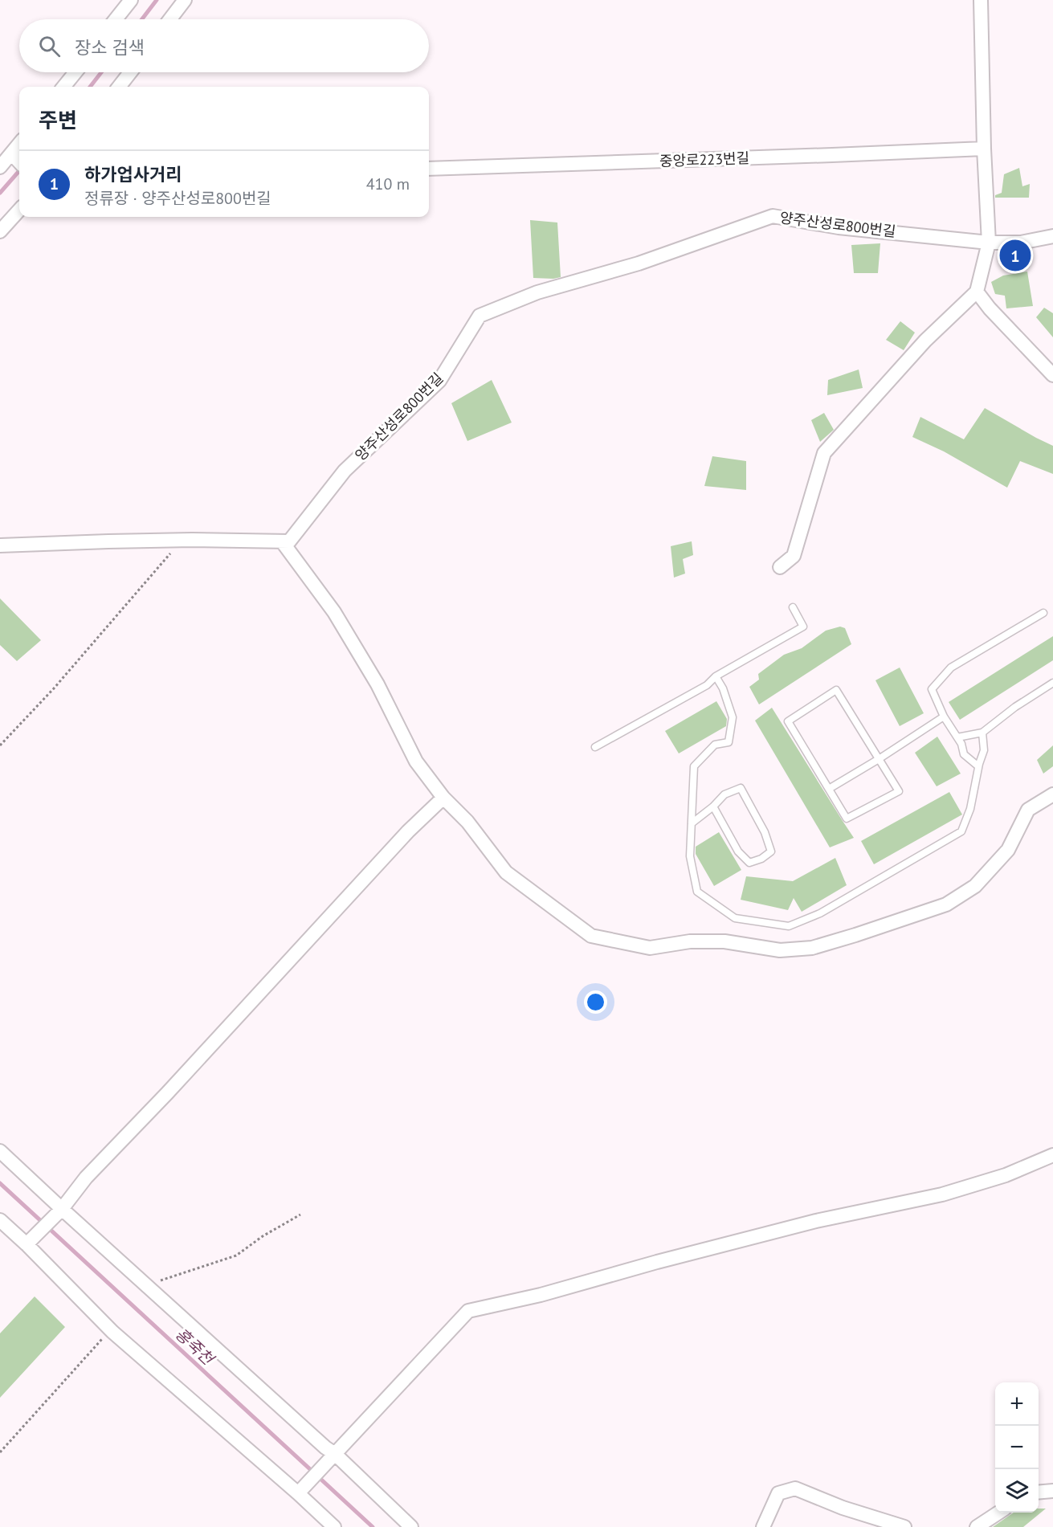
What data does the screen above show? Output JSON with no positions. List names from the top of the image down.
{
  "streets": {
    "street": ["중앙로223번길", "양주산성로800번길"]
  },
  "water": ["홍죽천"],
  "page": {
    "search": "장소 검색",
    "heading": "주변",
    "list": [
      {
        "mark": "1",
        "name": "하가업사거리",
        "note": "정류장 · 양주산성로800번길",
        "value": "410 m"
      }
    ],
    "pins": "1",
    "map_buttons": ["+", "−"]
  }
}
